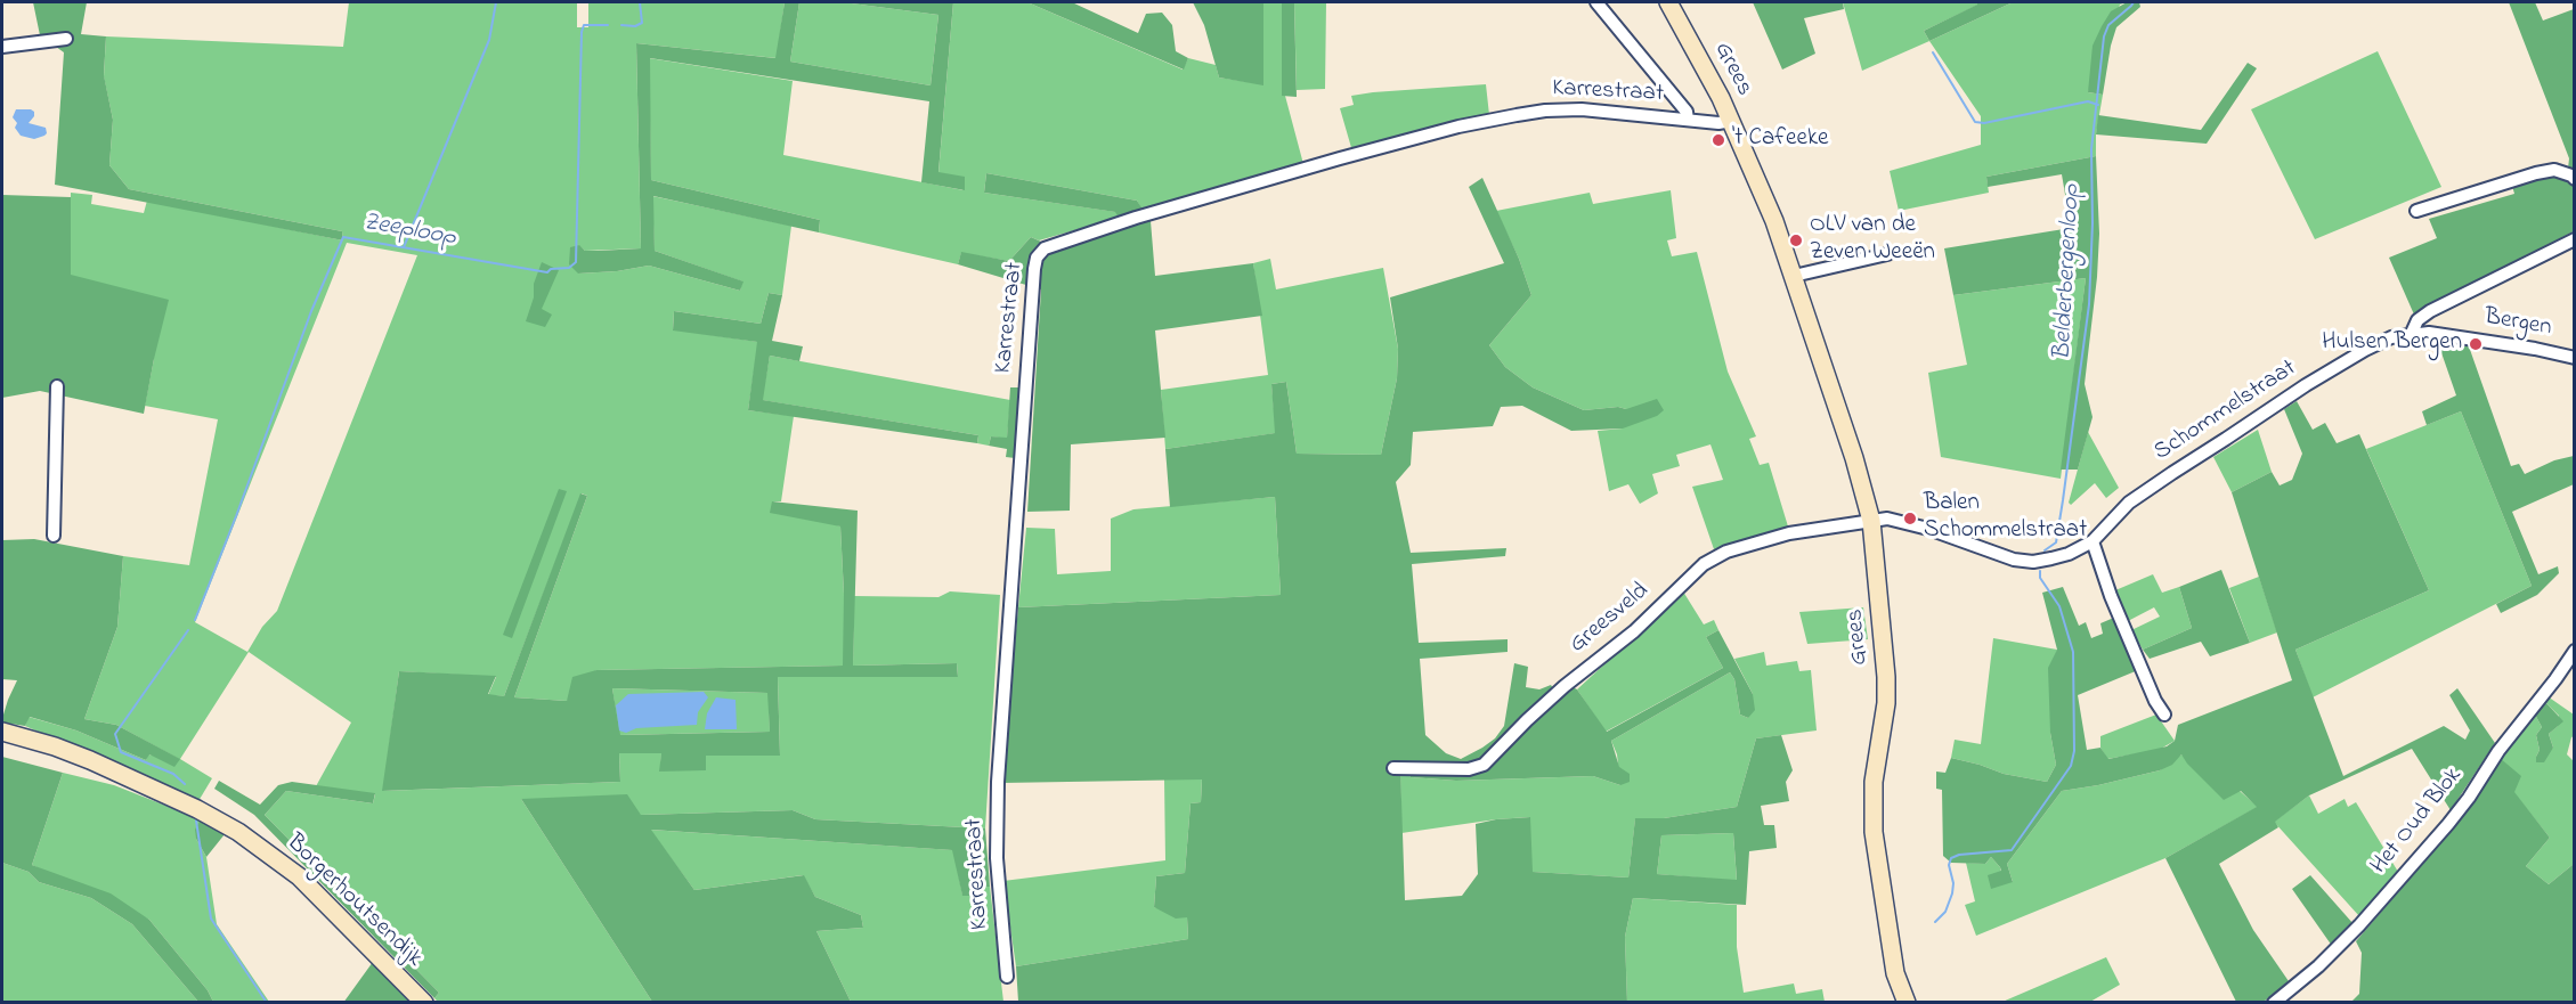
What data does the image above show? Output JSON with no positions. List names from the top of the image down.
{
  "streets": {
    "street": [
      "Grees",
      "Karrestraat",
      "Bergen",
      "Schommelstraat",
      "Greesveld",
      "Het Oud Blok",
      "Borgerhoutsendijk"
    ]
  },
  "crossings": [
    ["Grees", "Karrestraat"],
    ["Grees", "Schommelstraat"],
    ["Grees", "Greesveld"],
    ["Bergen", "Schommelstraat"],
    ["Schommelstraat", "Greesveld"]
  ],
  "water": ["Zeeploop", "Belderbergenloop"],
  "places": [
    "'t Cafeeke",
    "OLV van de Zeven Weeën",
    "Hulsen Bergen",
    "Balen Schommelstraat"
  ]
}
